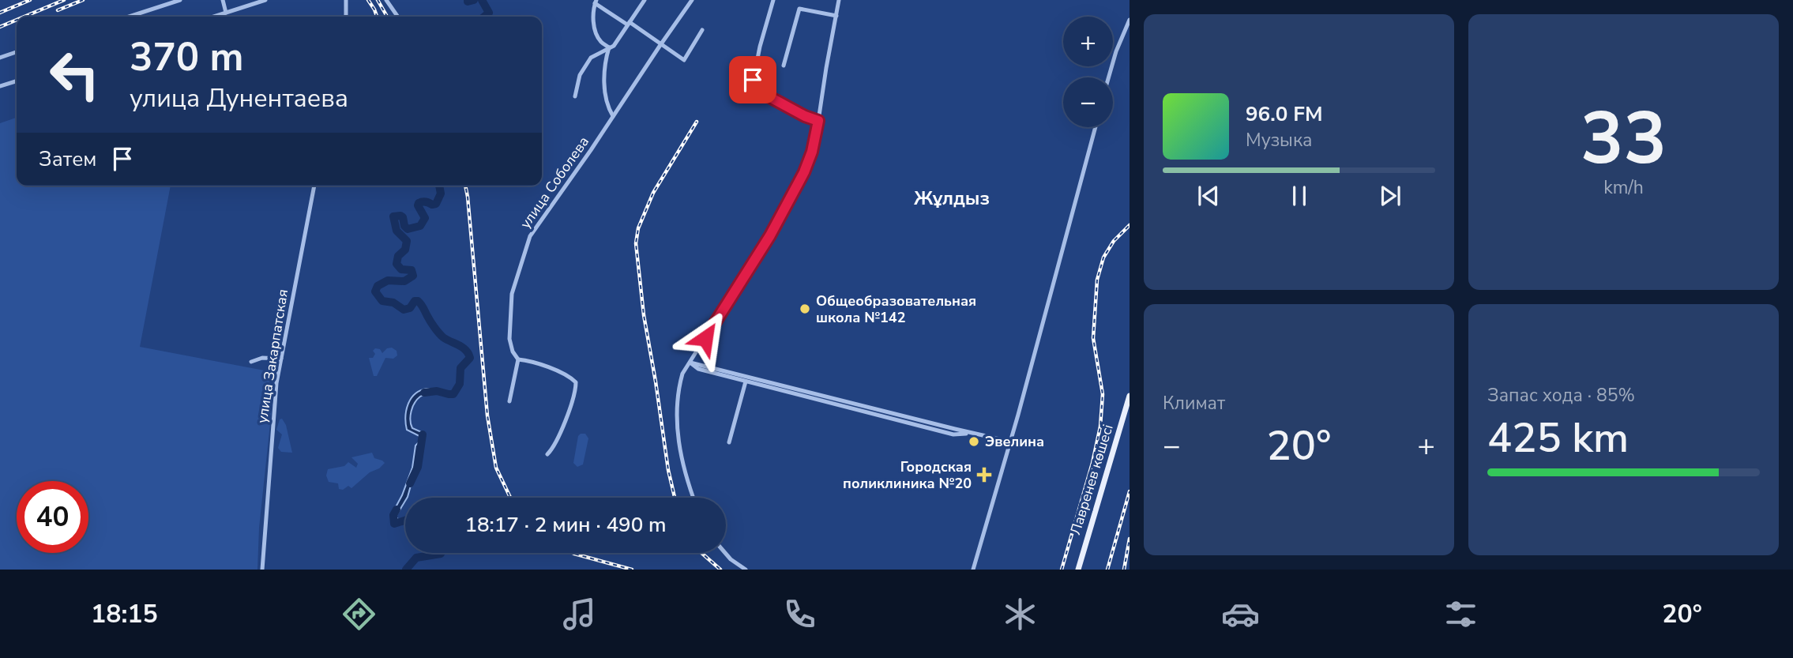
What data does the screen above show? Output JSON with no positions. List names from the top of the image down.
{
  "streets": {
    "main road": ["Лавренев көшесі"],
    "street": ["улица Соболева", "улица Закарпатская"]
  },
  "districts": ["Жұлдыз"],
  "places": {
    "other": ["Общеобразовательная школа №142", "Эвелина"],
    "health": ["Городская поликлиника №20"]
  },
  "page": {
    "tile": [
      ["33", "km/h"],
      "Климат",
      ["Запас хода · 85%", "425 km"]
    ],
    "map_buttons": ["+", "−"],
    "turn": ["370 m", "улица Дунентаева"],
    "song": ["96.0 FM", "Музыка"],
    "then": "Затем",
    "heat": ["−", "20°", "+"],
    "limit": "40",
    "trip": "18:17 · 2 мин · 490 m",
    "tabs": ["18:15", "20°"]
  }
}
